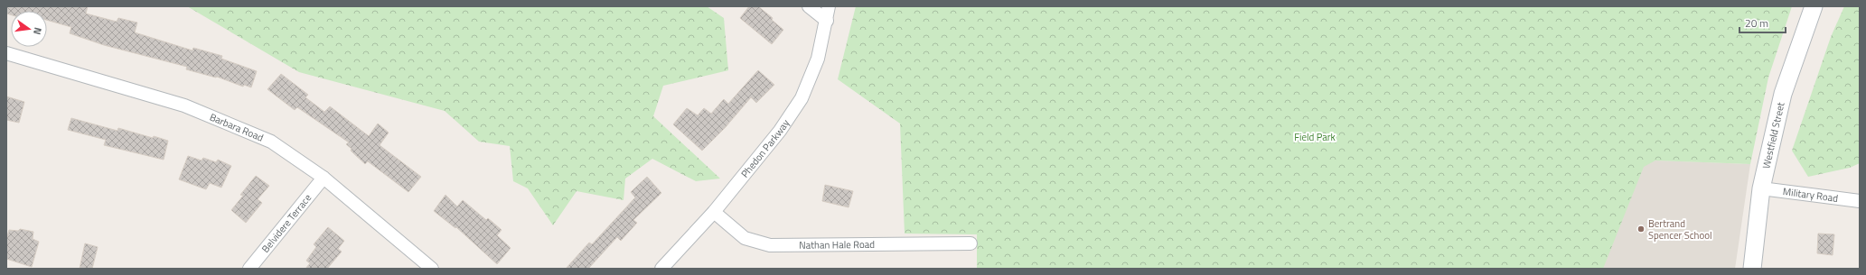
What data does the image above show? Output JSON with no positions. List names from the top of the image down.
{
  "streets": {
    "main road": ["Westfield Street"],
    "street": [
      "Barbara Road",
      "Phedon Parkway",
      "Military Road",
      "Belvidere Terrace",
      "Nathan Hale Road"
    ]
  },
  "crossings": [
    ["Barbara Road", "Belvidere Terrace"],
    ["Westfield Street", "Military Road"],
    ["Phedon Parkway", "Nathan Hale Road"]
  ],
  "parks": ["Field Park"],
  "places": ["Bertrand Spencer School"],
  "scale_bar": "20 m",
  "north": "right"
}
